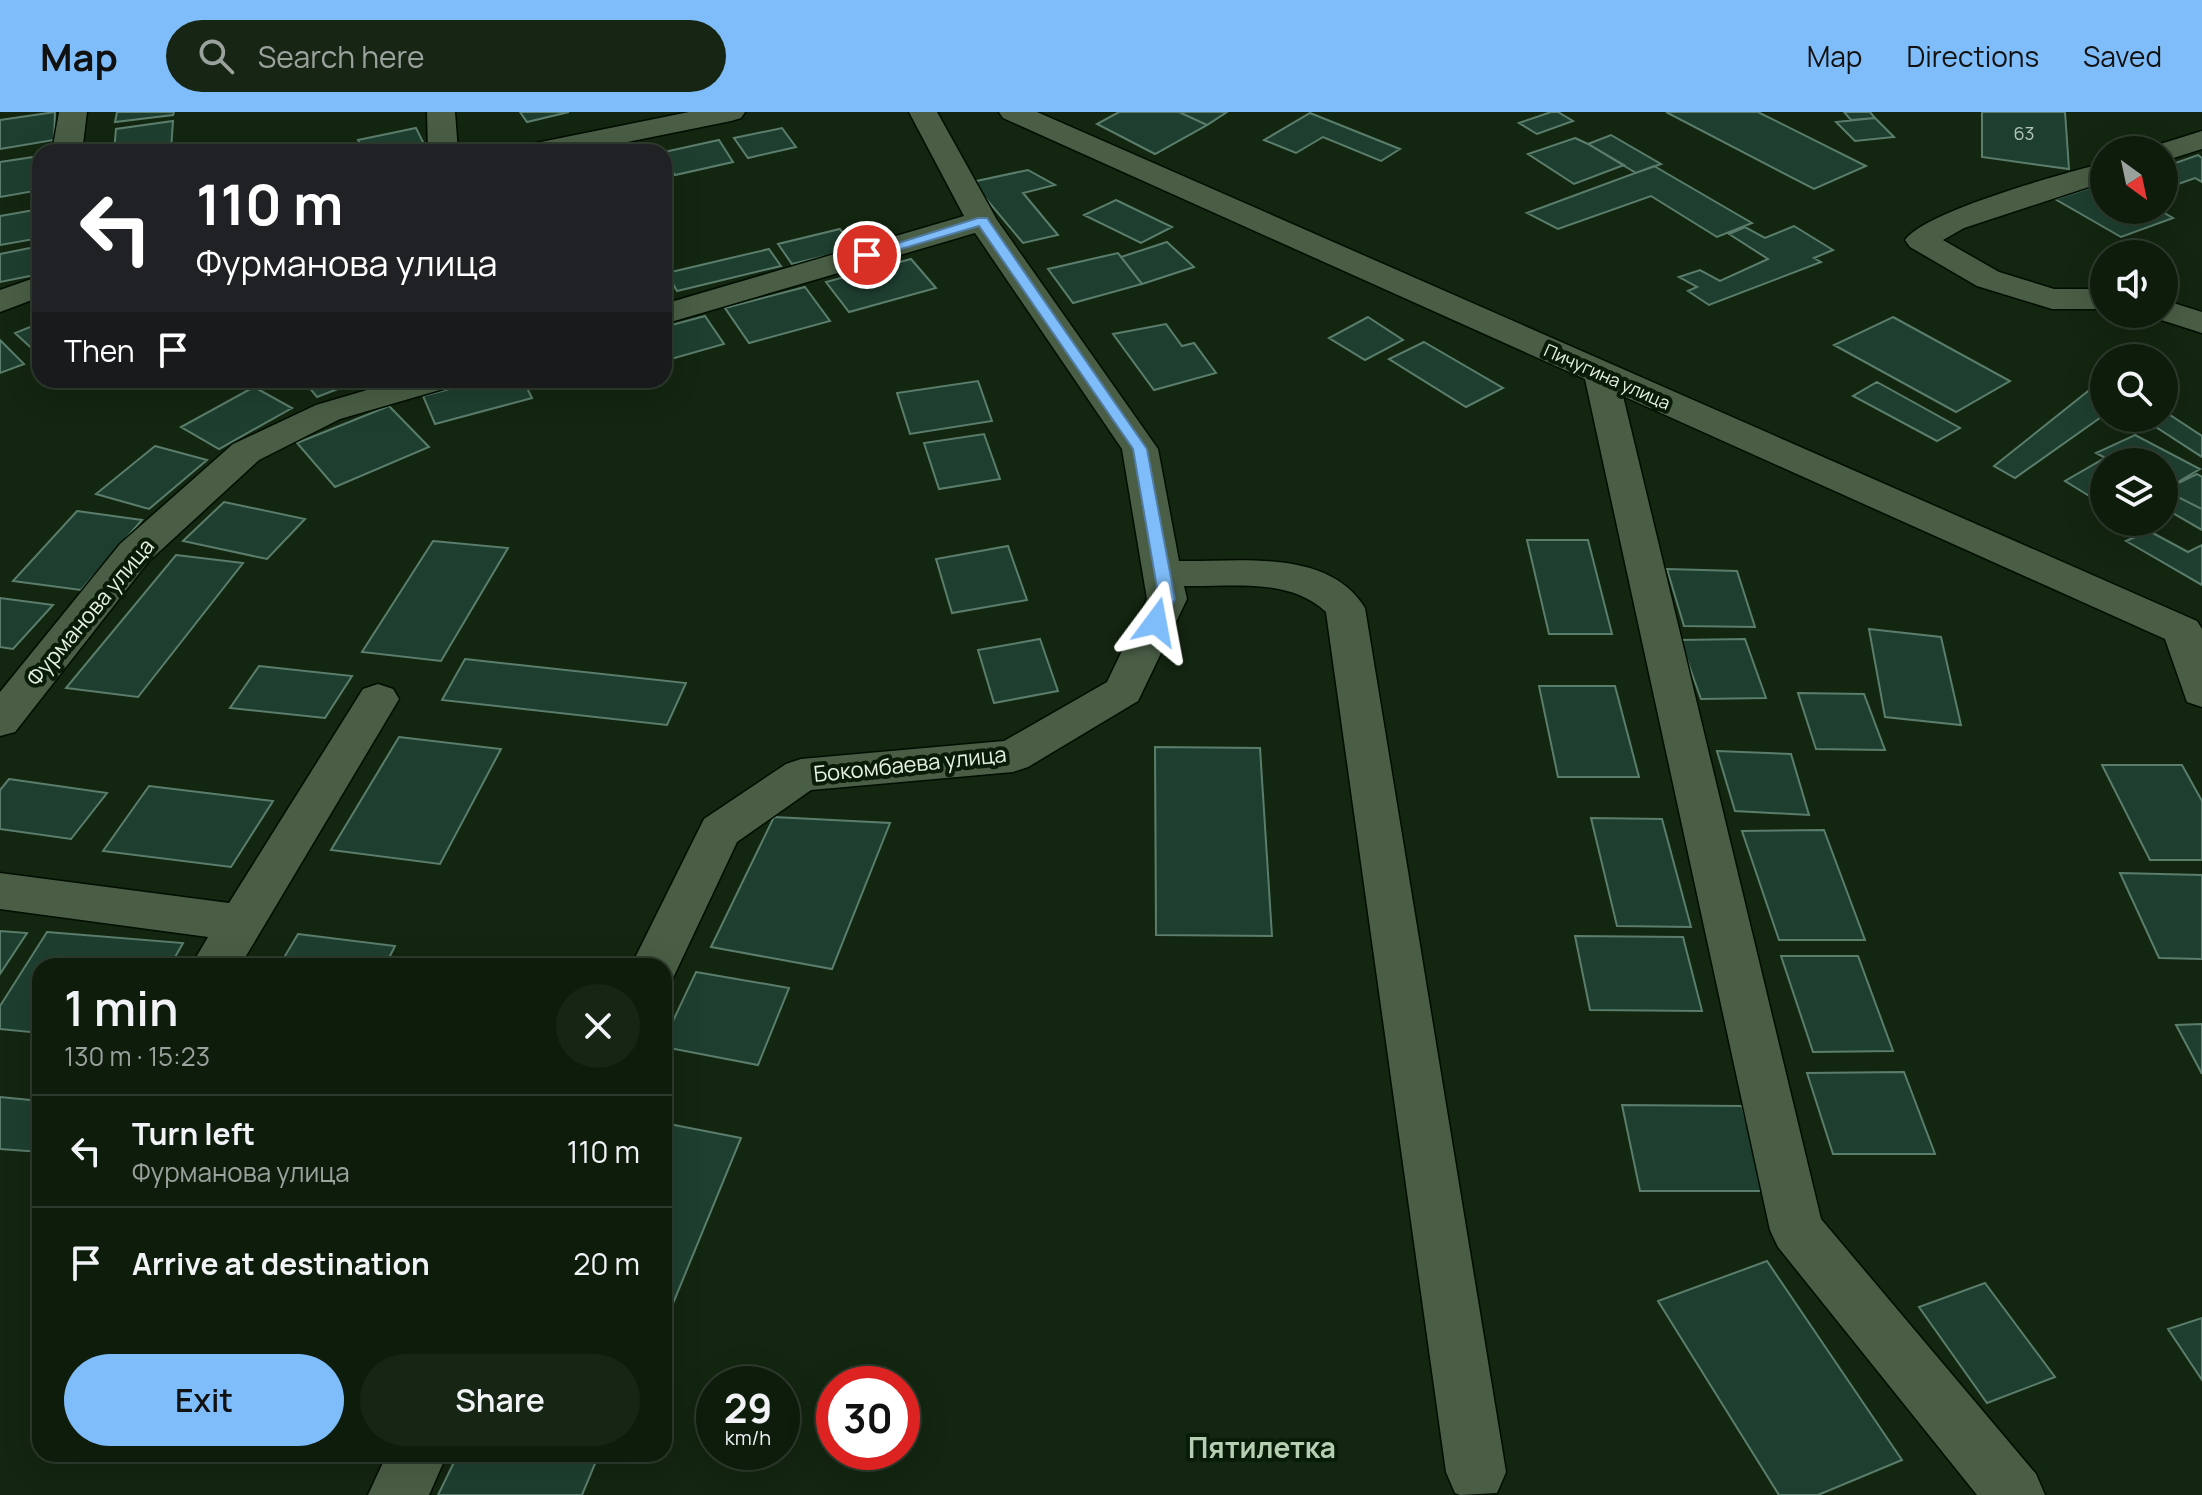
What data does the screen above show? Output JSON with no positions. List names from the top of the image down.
{
  "streets": {
    "street": ["Пичугина улица", "Фурманова улица", "Бокомбаева улица"]
  },
  "districts": ["Пятилетка"],
  "house_numbers": ["63"],
  "north": "bottom right",
  "page": {
    "header": "Map",
    "search": "Search here",
    "nav": ["Map", "Directions", "Saved"],
    "turn": ["110 m", "Фурманова улица"],
    "then": "Then",
    "heading": ["1 min", "130 m · 15:23"],
    "list": [
      {
        "name": "Turn left",
        "note": "Фурманова улица",
        "value": "110 m"
      },
      {
        "name": "Arrive at destination",
        "value": "20 m"
      }
    ],
    "buttons": ["Exit", "Share"],
    "speed": "29 km/h",
    "limit": "30"
  }
}
